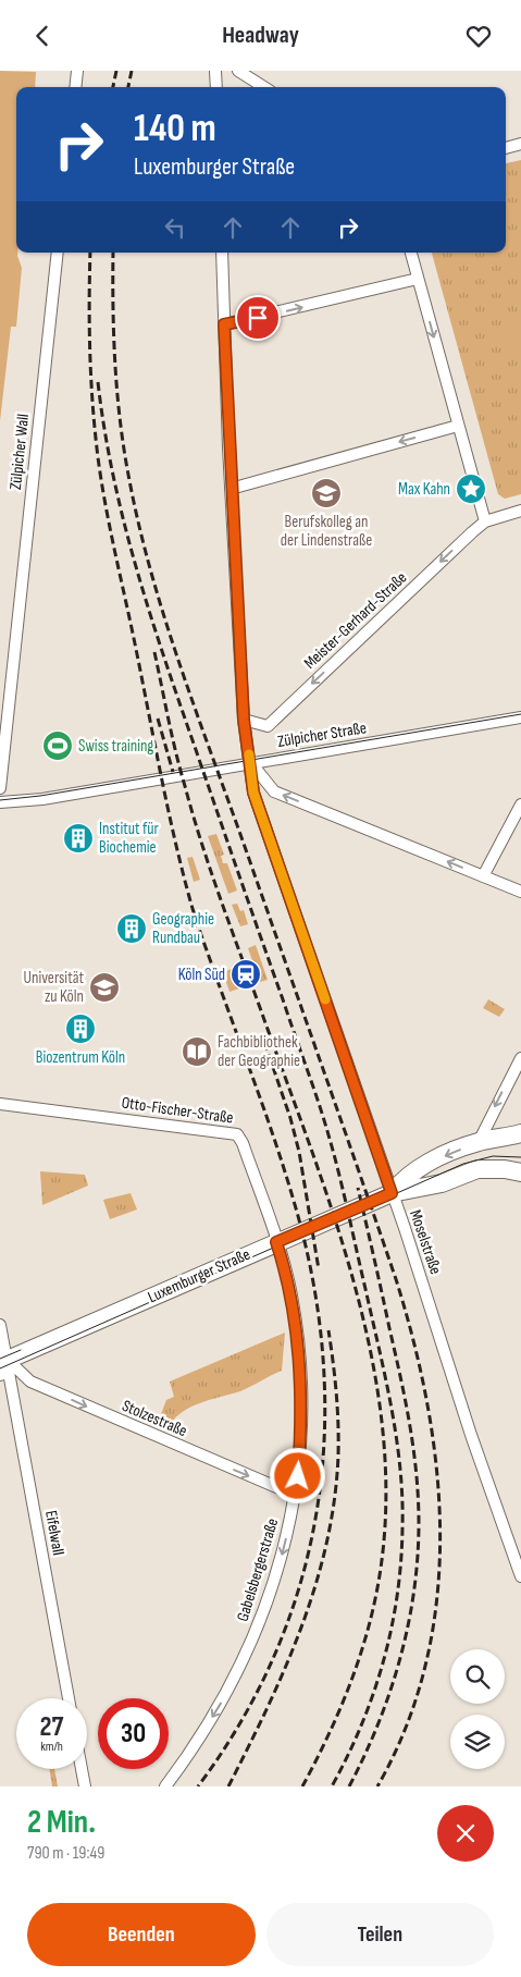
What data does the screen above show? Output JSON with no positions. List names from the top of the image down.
{
  "streets": {
    "main road": ["Luxemburger Straße"],
    "street": [
      "Zülpicher Wall",
      "Meister-Gerhard-Straße",
      "Zülpicher Straße",
      "Otto-Fischer-Straße",
      "Moselstraße",
      "Stolzestraße",
      "Eifelwall",
      "Gabelsbergerstraße"
    ]
  },
  "crossings": [
    ["Meister-Gerhard-Straße", "Moselstraße"],
    ["Zülpicher Straße", "Moselstraße"],
    ["Otto-Fischer-Straße", "Luxemburger Straße"],
    ["Otto-Fischer-Straße", "Gabelsbergerstraße"],
    ["Moselstraße", "Luxemburger Straße"],
    ["Luxemburger Straße", "Stolzestraße"],
    ["Luxemburger Straße", "Eifelwall"],
    ["Luxemburger Straße", "Gabelsbergerstraße"],
    ["Stolzestraße", "Eifelwall"],
    ["Stolzestraße", "Gabelsbergerstraße"]
  ],
  "one_way": ["Meister-Gerhard-Straße", "Stolzestraße", "Gabelsbergerstraße"],
  "places": {
    "place": ["Max Kahn"],
    "school or university": ["Berufskolleg an der Lindenstraße", "Universität zu Köln"],
    "sports": ["Swiss training"],
    "building": ["Institut für Biochemie", "Geographie Rundbau", "Biozentrum Köln"],
    "station": ["Köln Süd"],
    "library": ["Fachbibliothek der Geographie"]
  },
  "page": {
    "header": "Headway",
    "turn": ["140 m", "Luxemburger Straße"],
    "speed": "27 km/h",
    "limit": "30",
    "heading": ["2 Min.", "790 m · 19:49"],
    "buttons": ["Beenden", "Teilen"]
  }
}
